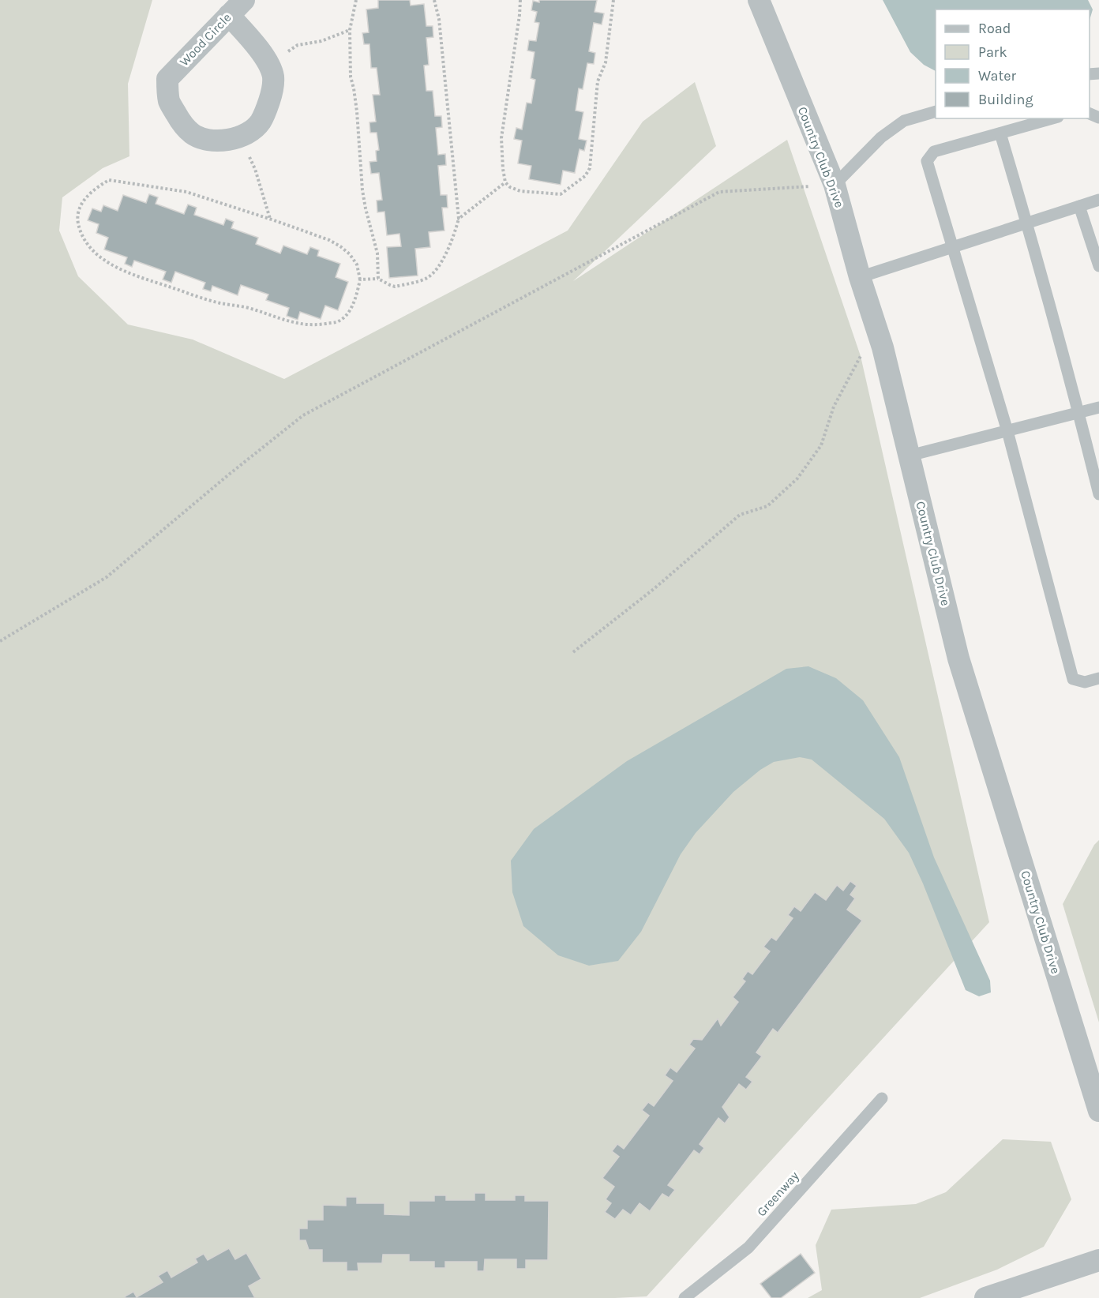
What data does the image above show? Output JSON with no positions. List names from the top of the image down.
{
  "streets": {
    "street": ["Wood Circle", "Country Club Drive"],
    "lane": ["Greenway"]
  },
  "legend": [
    "Road",
    "Park",
    "Water",
    "Building"
  ]
}
